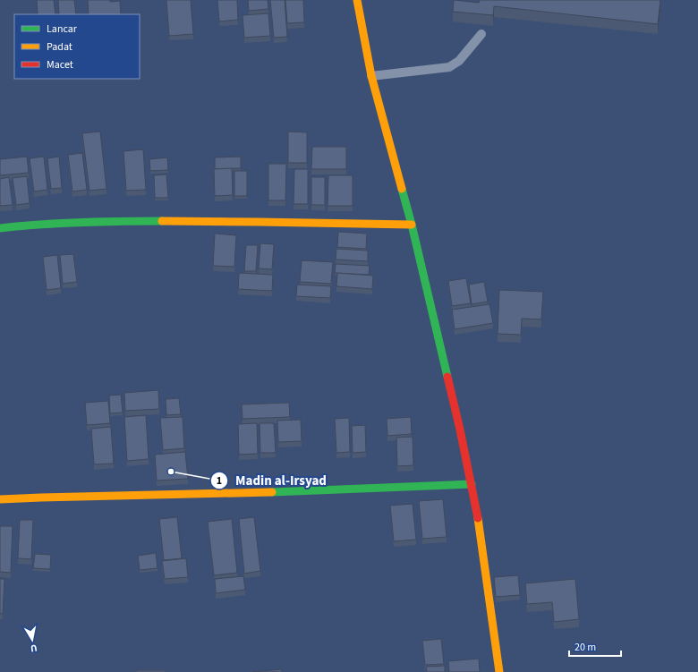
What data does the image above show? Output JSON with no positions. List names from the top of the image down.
{
  "places": ["Madin al-Irsyad"],
  "legend": ["Lancar", "Padat", "Macet"],
  "scale_bar": "20 m",
  "north": "bottom"
}
